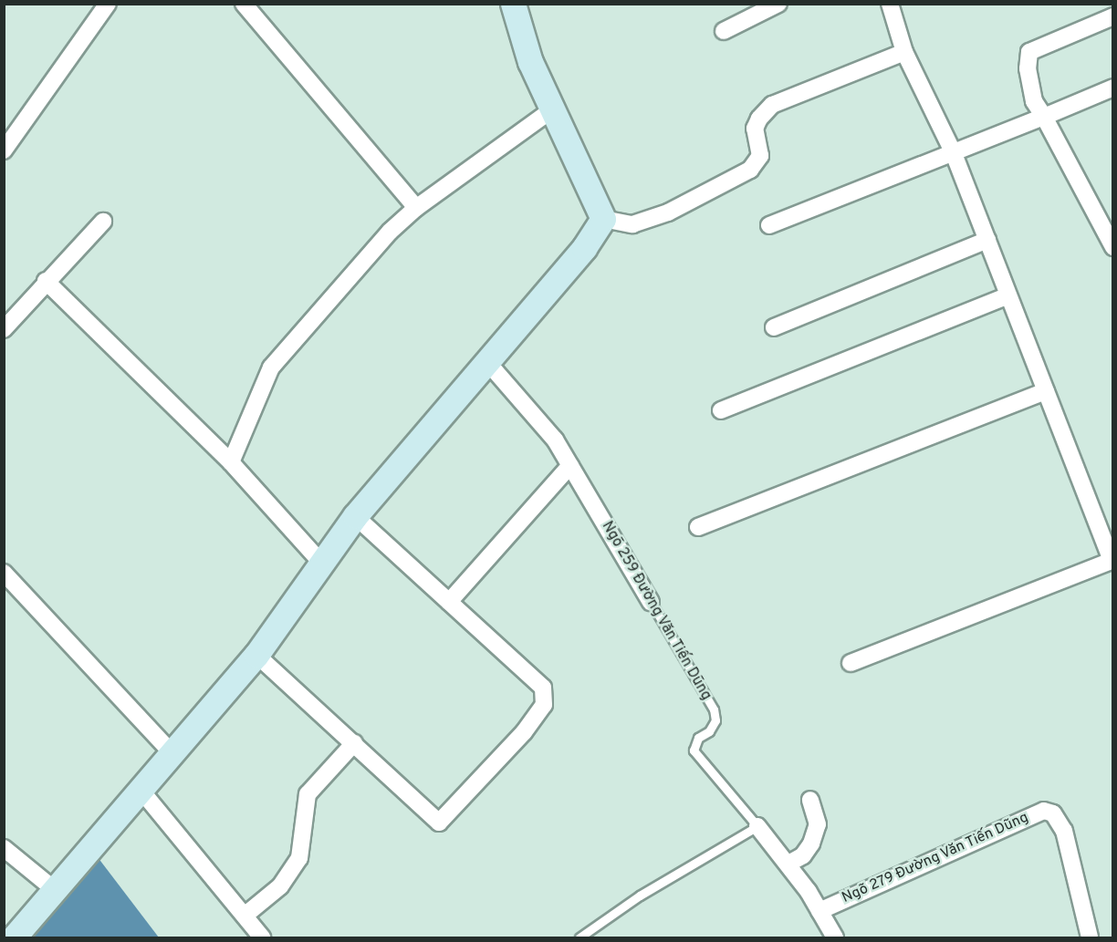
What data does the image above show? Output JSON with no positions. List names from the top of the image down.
{
  "streets": {
    "street": ["Ngõ 259 Đường Văn Tiến Dũng", "Ngõ 279 Đường Văn Tiến Dũng"]
  },
  "crossings": [
    ["Ngõ 259 Đường Văn Tiến Dũng", "Ngõ 279 Đường Văn Tiến Dũng"]
  ]
}
